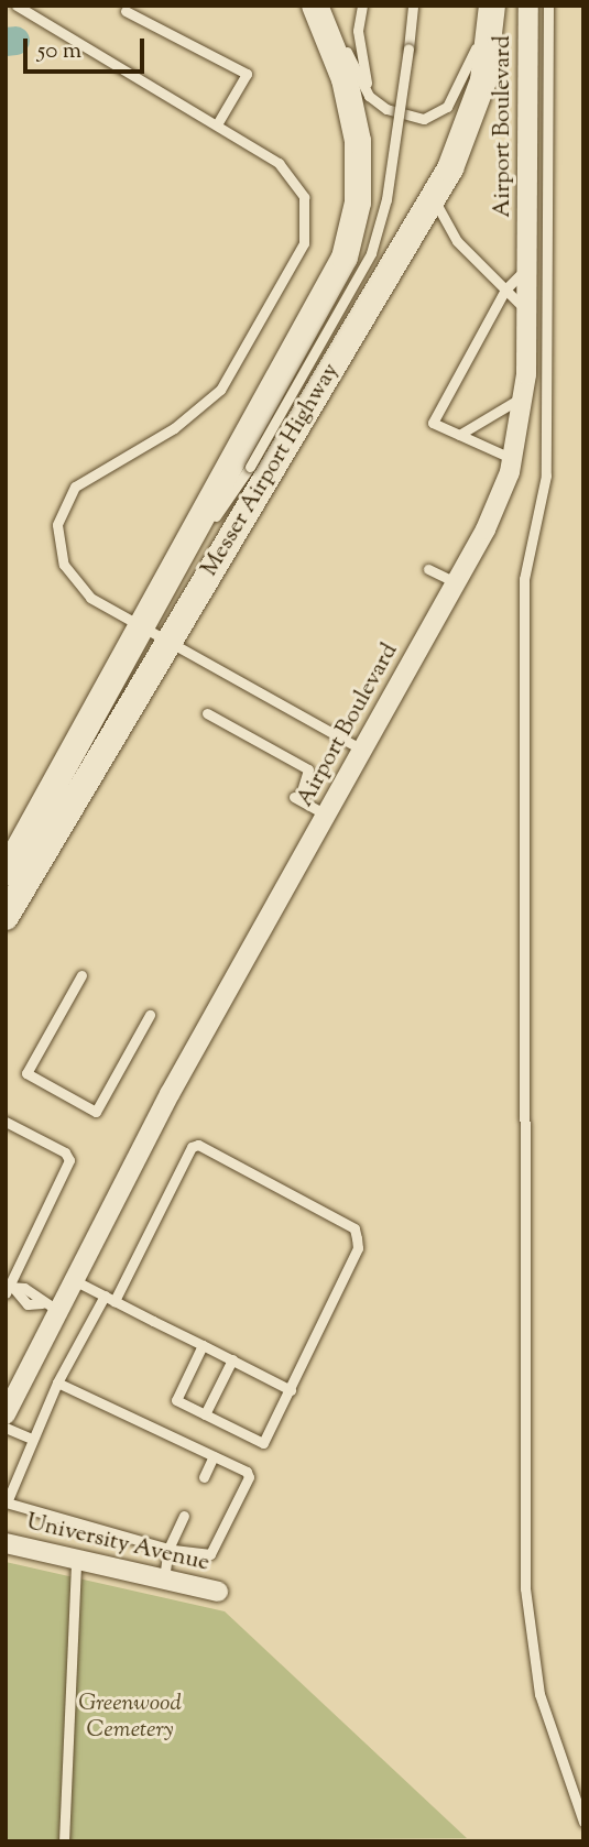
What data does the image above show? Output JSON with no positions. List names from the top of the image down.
{
  "streets": {
    "main road": ["Messer Airport Highway"],
    "street": ["Airport Boulevard", "University Avenue"]
  },
  "parks": ["Greenwood Cemetery"],
  "scale_bar": "50 m"
}
